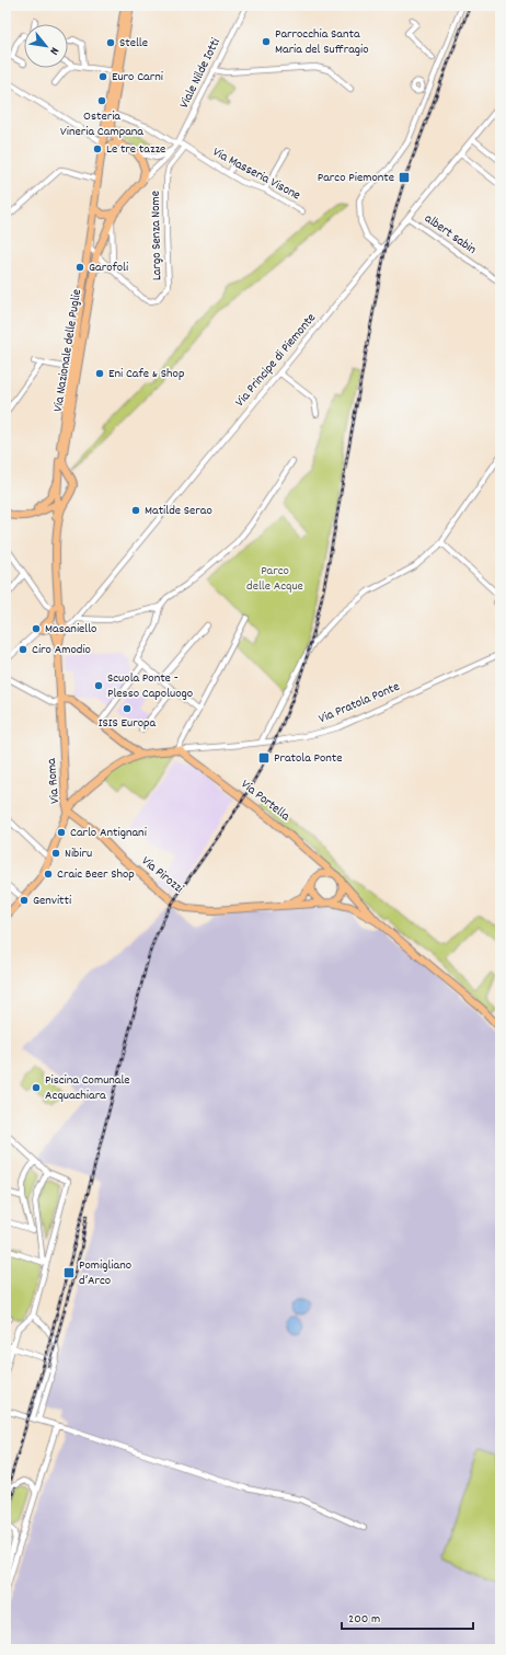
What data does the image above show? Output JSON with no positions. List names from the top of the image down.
{
  "streets": {
    "main road": [
      "Via Nazionale delle Puglie",
      "Via Pratola Ponte",
      "Via Roma",
      "Via Portella",
      "Via Pirozzi"
    ],
    "street": [
      "Viale Nilde Iotti",
      "Via Masseria Visone",
      "albert sabin",
      "Largo Senza Nome",
      "Via Principe di Piemonte"
    ]
  },
  "crossings": [
    ["Viale Nilde Iotti", "Via Masseria Visone"],
    ["Viale Nilde Iotti", "Via Nazionale delle Puglie"],
    ["Via Masseria Visone", "Largo Senza Nome"],
    ["albert sabin", "Via Principe di Piemonte"],
    ["Largo Senza Nome", "Via Nazionale delle Puglie"],
    ["Via Pratola Ponte", "Via Roma"],
    ["Via Pratola Ponte", "Via Portella"],
    ["Via Pratola Ponte", "Via Pirozzi"],
    ["Via Roma", "Via Pirozzi"],
    ["Via Portella", "Via Pirozzi"]
  ],
  "parks": ["Parco delle Acque"],
  "places": {
    "other": [
      "Parrocchia Santa Maria del Suffragio",
      "Stelle",
      "Euro Carni",
      "Osteria Vineria Campana",
      "Le tre tazze",
      "Garofoli",
      "Eni Cafe & Shop",
      "Matilde Serao",
      "Masaniello",
      "Ciro Amodio",
      "Scuola Ponte - Plesso Capoluogo",
      "ISIS Europa",
      "Carlo Antignani",
      "Nibiru",
      "Craic Beer Shop",
      "Genvitti",
      "Piscina Comunale Acquachiara"
    ],
    "transit": ["Parco Piemonte", "Pratola Ponte", "Pomigliano d’Arco"]
  },
  "scale_bar": "200 m",
  "north": "bottom right"
}
